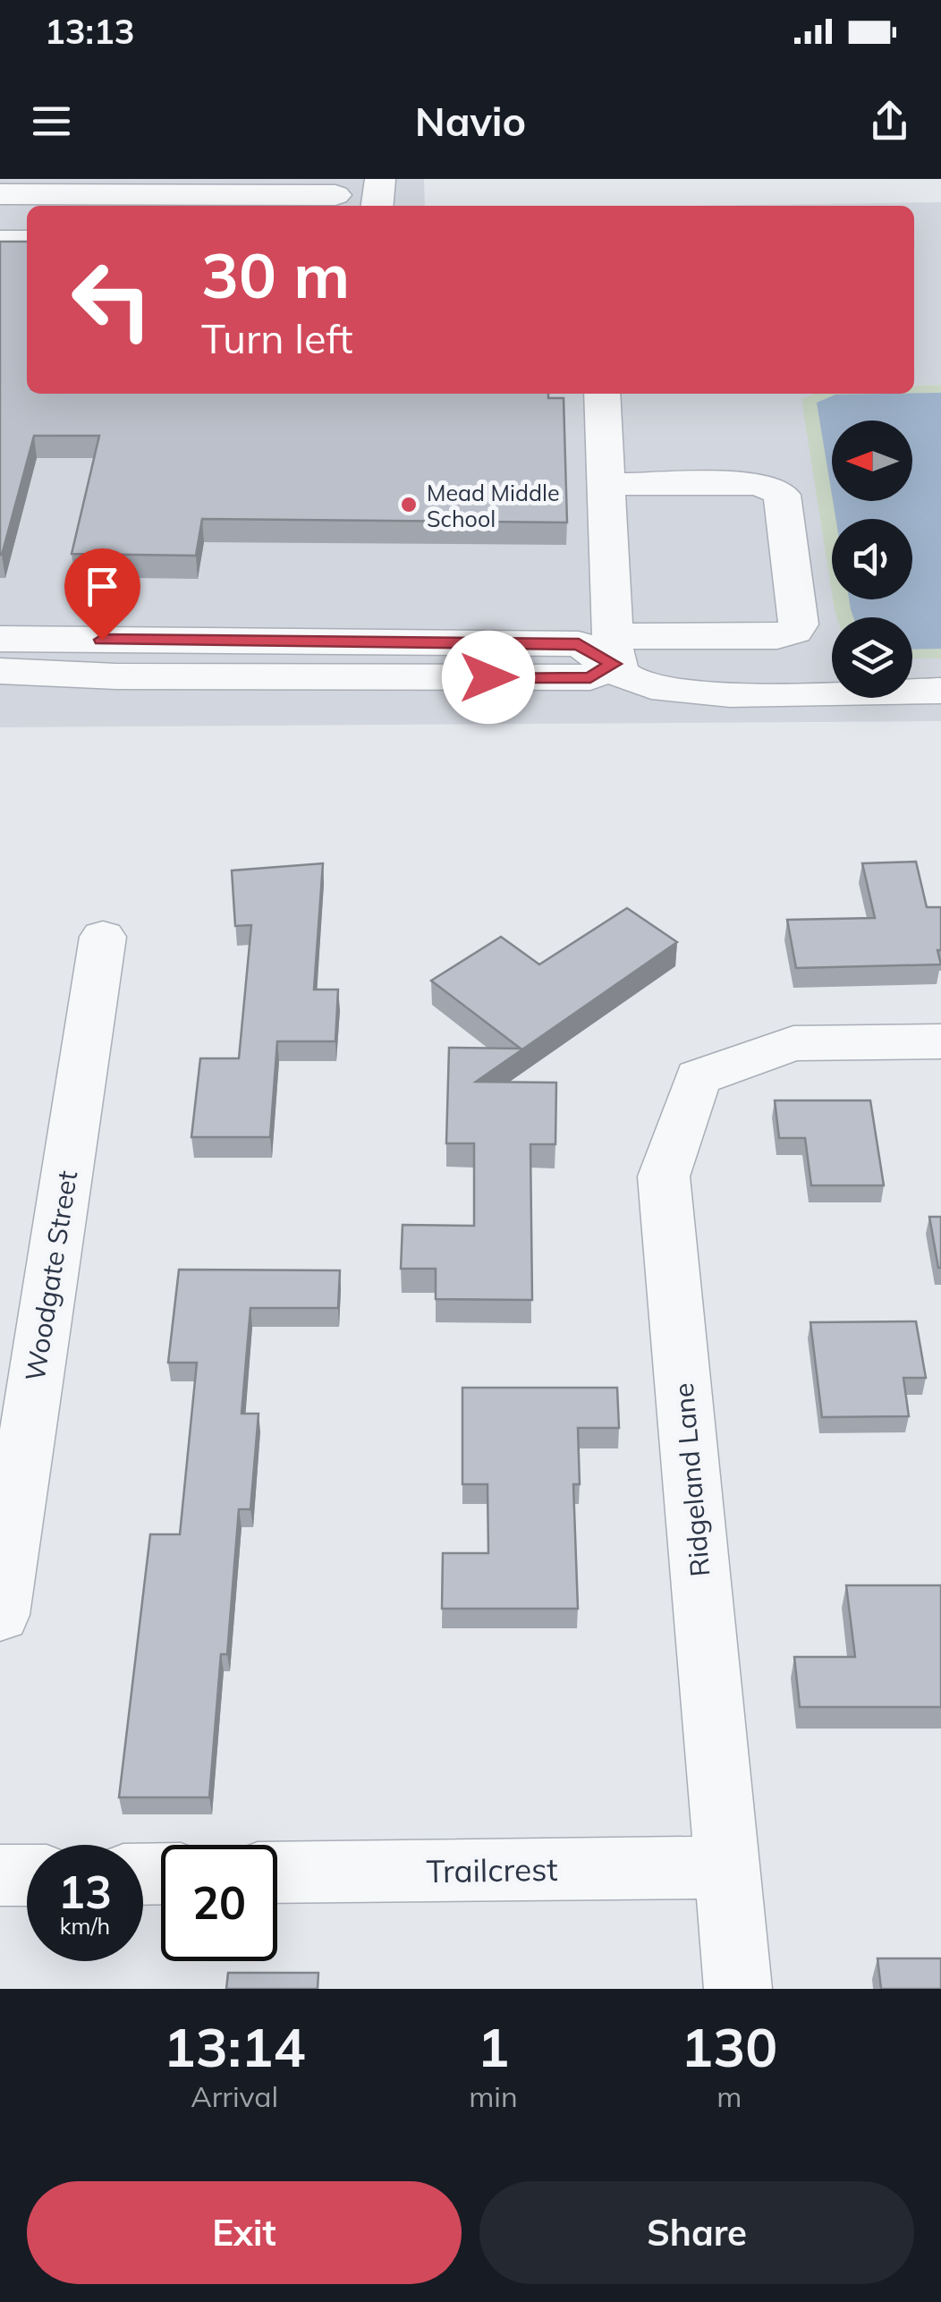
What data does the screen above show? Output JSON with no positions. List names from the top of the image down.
{
  "streets": {
    "street": ["Woodgate Street", "Ridgeland Lane", "Trailcrest"]
  },
  "crossings": [
    ["Ridgeland Lane", "Trailcrest"]
  ],
  "places": ["Mead Middle School"],
  "north": "left",
  "page": {
    "status": "13:13",
    "header": "Navio",
    "turn": ["30 m", "Turn left"],
    "speed": "13 km/h",
    "limit": "20",
    "eta": [
      "13:14",
      "Arrival",
      "1",
      "min",
      "130",
      "m"
    ],
    "buttons": ["Exit", "Share"]
  }
}
